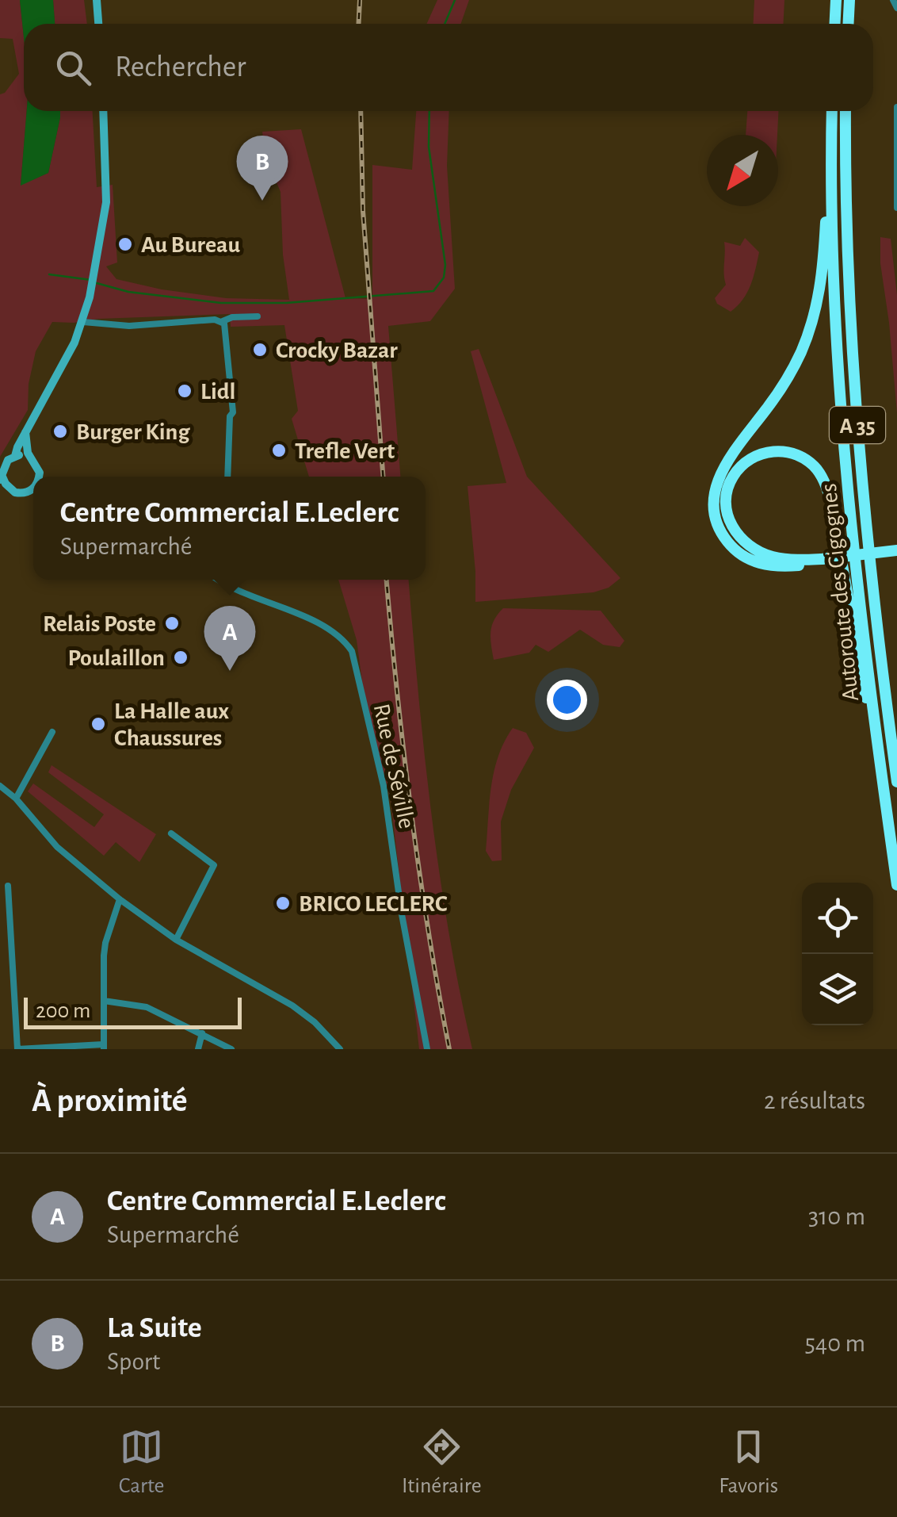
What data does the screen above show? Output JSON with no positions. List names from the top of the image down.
{
  "streets": {
    "highway": ["A 35", "Autoroute des Cigognes"],
    "street": ["Rue de Séville"]
  },
  "places": [
    "Au Bureau",
    "Crocky Bazar",
    "Lidl",
    "Burger King",
    "Trefle Vert",
    "Relais Poste",
    "Poulaillon",
    "La Halle aux Chaussures",
    "BRICO LECLERC"
  ],
  "scale_bar": "200 m",
  "north": "bottom left",
  "page": {
    "search": "Rechercher",
    "pins": ["B", "A"],
    "popup": ["Centre Commercial E.Leclerc", "Supermarché"],
    "scale": "200 m",
    "heading": ["À proximité", "2 résultats"],
    "list": [
      {
        "mark": "A",
        "name": "Centre Commercial E.Leclerc",
        "note": "Supermarché",
        "value": "310 m"
      },
      {
        "mark": "B",
        "name": "La Suite",
        "note": "Sport",
        "value": "540 m"
      }
    ],
    "nav": ["Carte", "Itinéraire", "Favoris"]
  }
}
